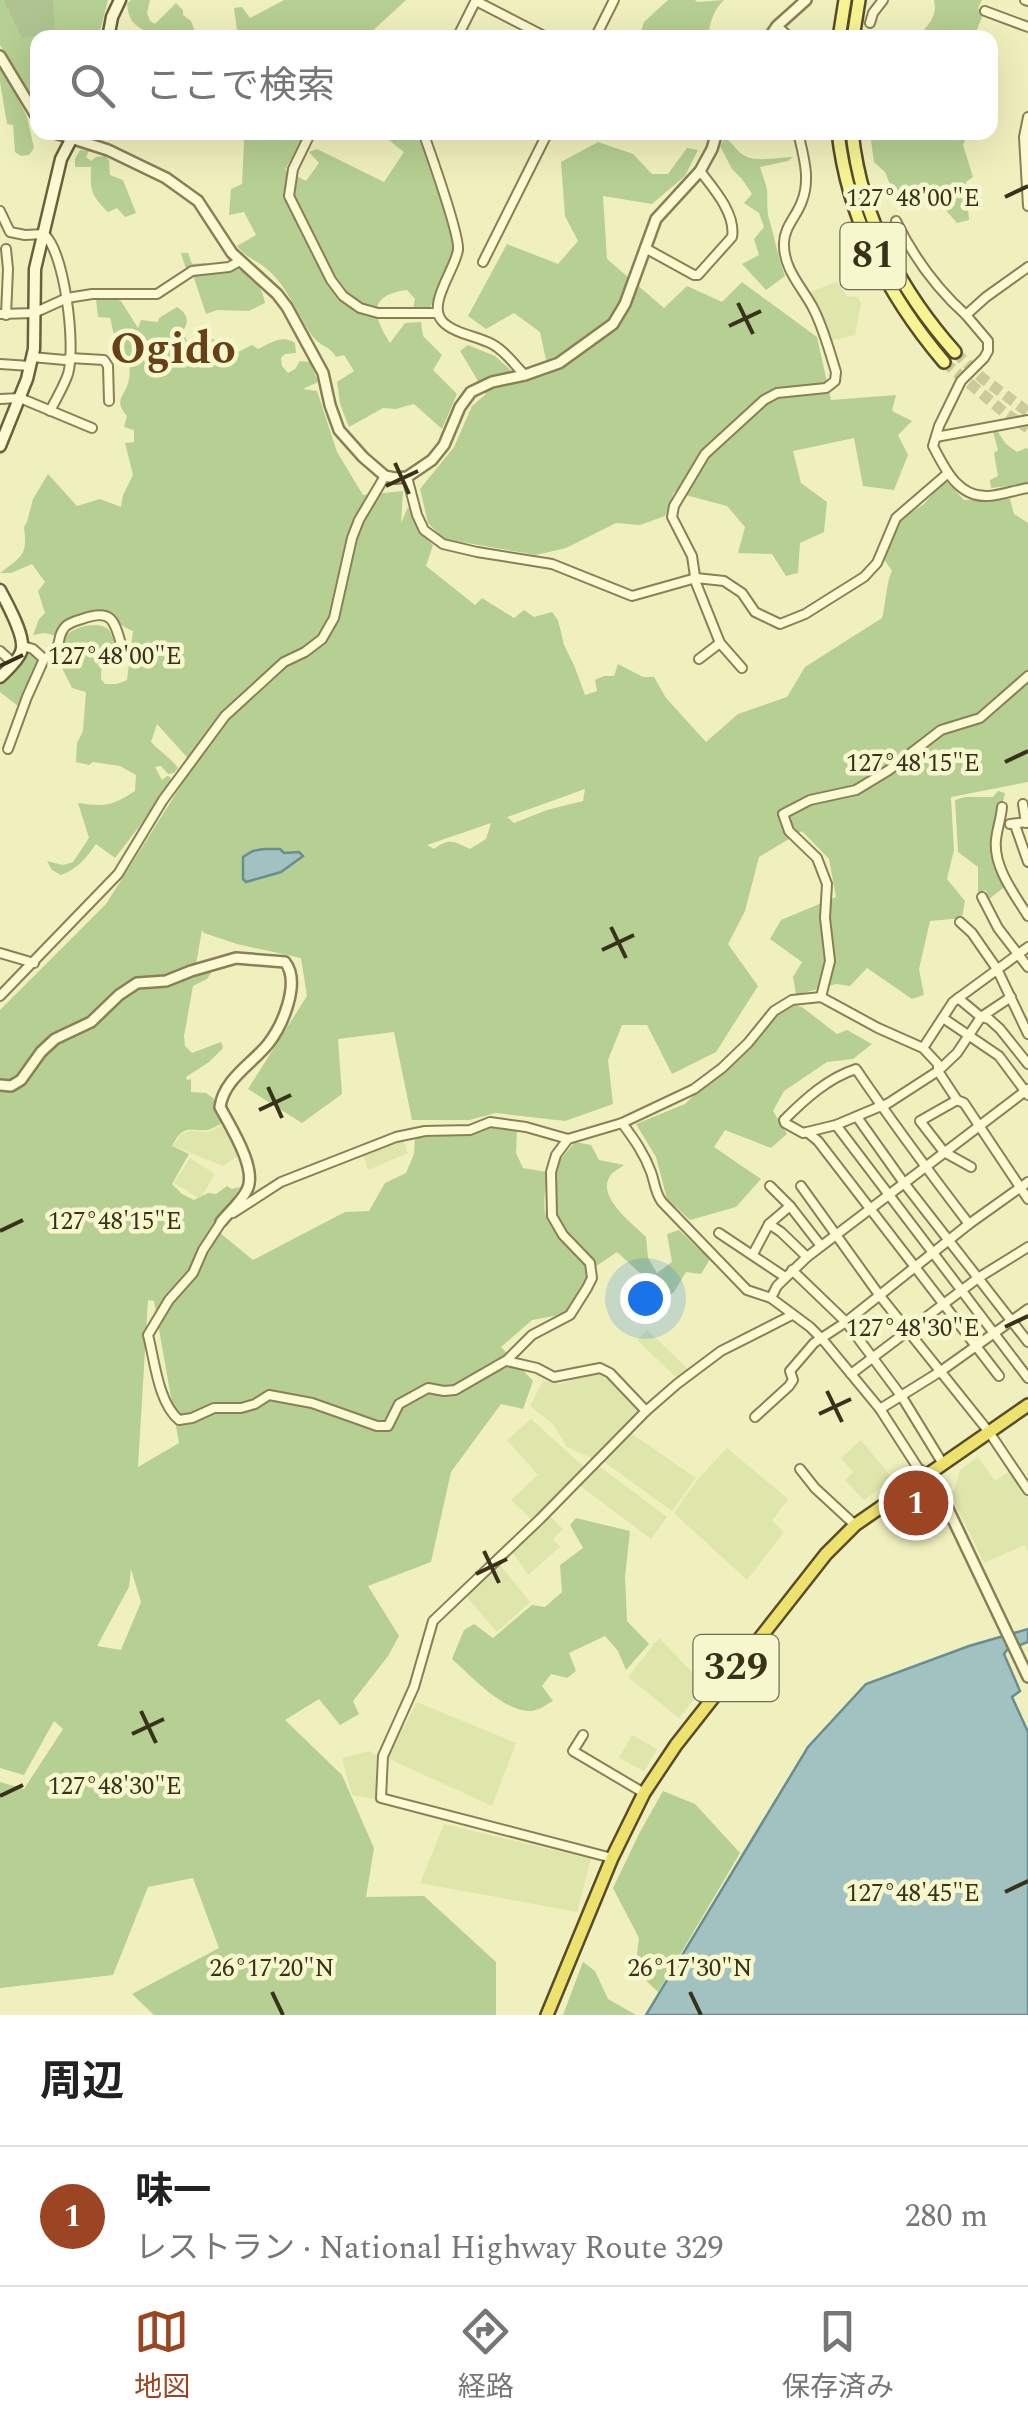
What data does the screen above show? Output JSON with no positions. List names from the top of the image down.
{
  "streets": {
    "highway": ["329"],
    "main road": ["81"]
  },
  "districts": ["Ogido"],
  "page": {
    "search": "ここで検索",
    "pins": "1",
    "heading": "周辺",
    "list": [
      {
        "mark": "1",
        "name": "味一",
        "note": "レストラン · National Highway Route 329",
        "value": "280 m"
      }
    ],
    "nav": ["地図", "経路", "保存済み"]
  },
  "coordinates": [
    "127°48'00\"E",
    "127°48'15\"E",
    "127°48'30\"E",
    "127°48'45\"E",
    "26°17'30\"N",
    "26°17'20\"N"
  ]
}
